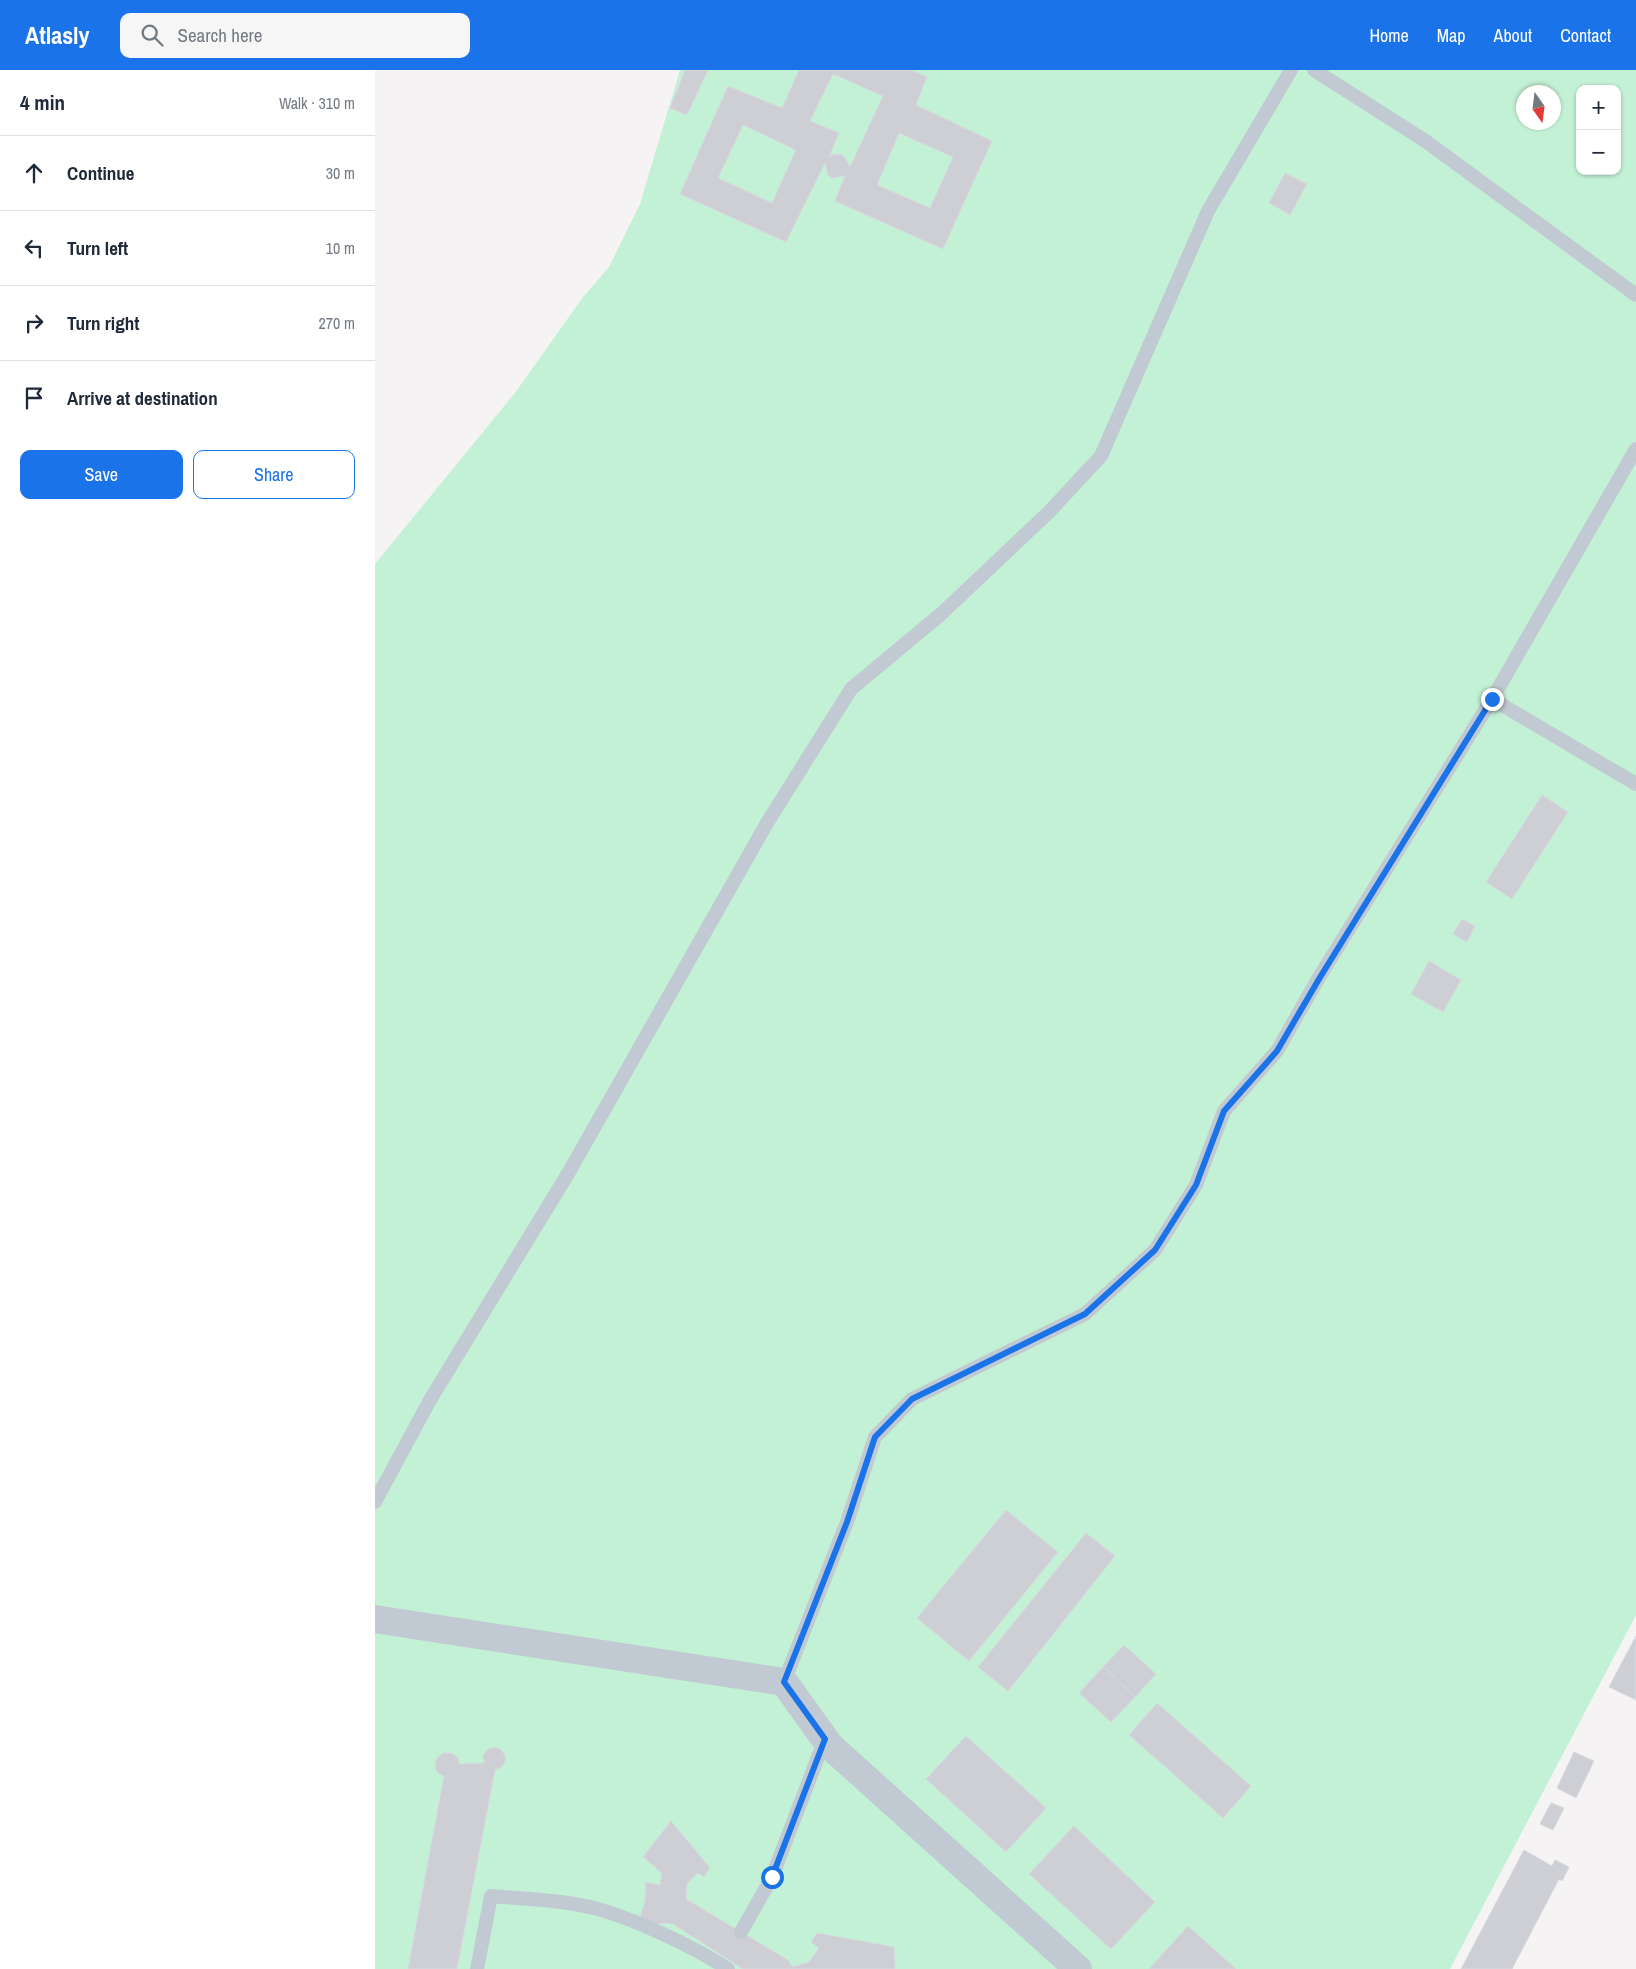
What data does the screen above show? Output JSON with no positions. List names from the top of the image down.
{
  "north": "bottom",
  "page": {
    "header": "Atlasly",
    "search": "Search here",
    "nav": [
      "Home",
      "Map",
      "About",
      "Contact"
    ],
    "heading": ["4 min", "Walk · 310 m"],
    "map_buttons": ["+", "−"],
    "list": [
      ["Continue", "30 m"],
      ["Turn left", "10 m"],
      ["Turn right", "270 m"],
      "Arrive at destination"
    ],
    "buttons": ["Save", "Share"]
  }
}
